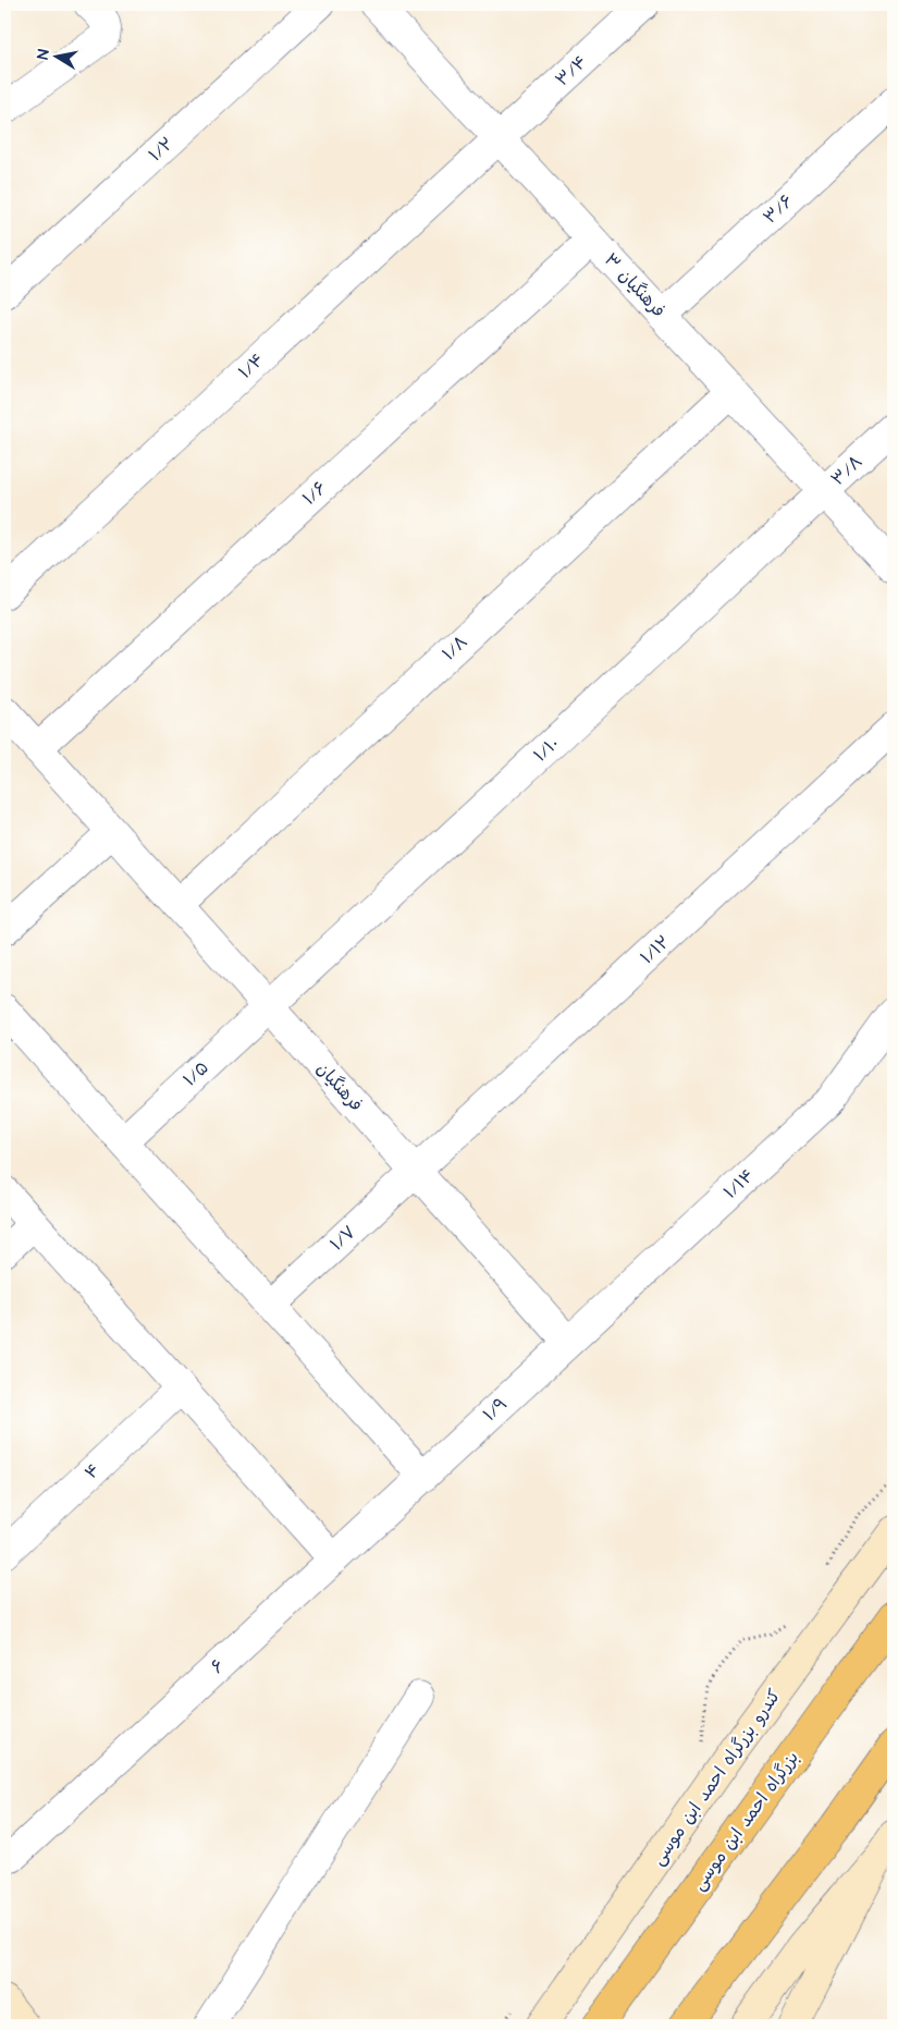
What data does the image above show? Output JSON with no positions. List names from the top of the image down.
{
  "streets": {
    "highway": ["بزرگراه احمد ابن موسی"],
    "main road": ["کندرو بزرگراه احمد ابن موسی"],
    "street": [
      "۳/۴",
      "۱/۲",
      "۳/۶",
      "فرهنگیان ۳",
      "۱/۴",
      "۳/۸",
      "۱/۶",
      "۱/۸",
      "۱/۱۰",
      "۱/۱۲",
      "۱/۵",
      "فرهنگیان",
      "۱/۱۴",
      "۱/۷",
      "۱/۹",
      "۴",
      "۶"
    ]
  },
  "crossings": [
    ["۳/۴", "فرهنگیان ۳"],
    ["۳/۴", "۱/۴"],
    ["۳/۶", "فرهنگیان ۳"],
    ["فرهنگیان ۳", "۱/۴"],
    ["فرهنگیان ۳", "۳/۸"],
    ["فرهنگیان ۳", "۱/۶"],
    ["فرهنگیان ۳", "۱/۸"],
    ["فرهنگیان ۳", "۱/۱۰"],
    ["۳/۸", "۱/۱۰"],
    ["۱/۶", "فرهنگیان"],
    ["۱/۸", "فرهنگیان"],
    ["۱/۱۰", "۱/۵"],
    ["۱/۱۰", "فرهنگیان"],
    ["۱/۱۲", "فرهنگیان"],
    ["۱/۱۲", "۱/۷"],
    ["۱/۵", "فرهنگیان"],
    ["فرهنگیان", "۱/۱۴"],
    ["فرهنگیان", "۱/۷"],
    ["فرهنگیان", "۱/۹"],
    ["۱/۱۴", "۱/۹"],
    ["۱/۹", "۶"]
  ],
  "north": "left"
}
